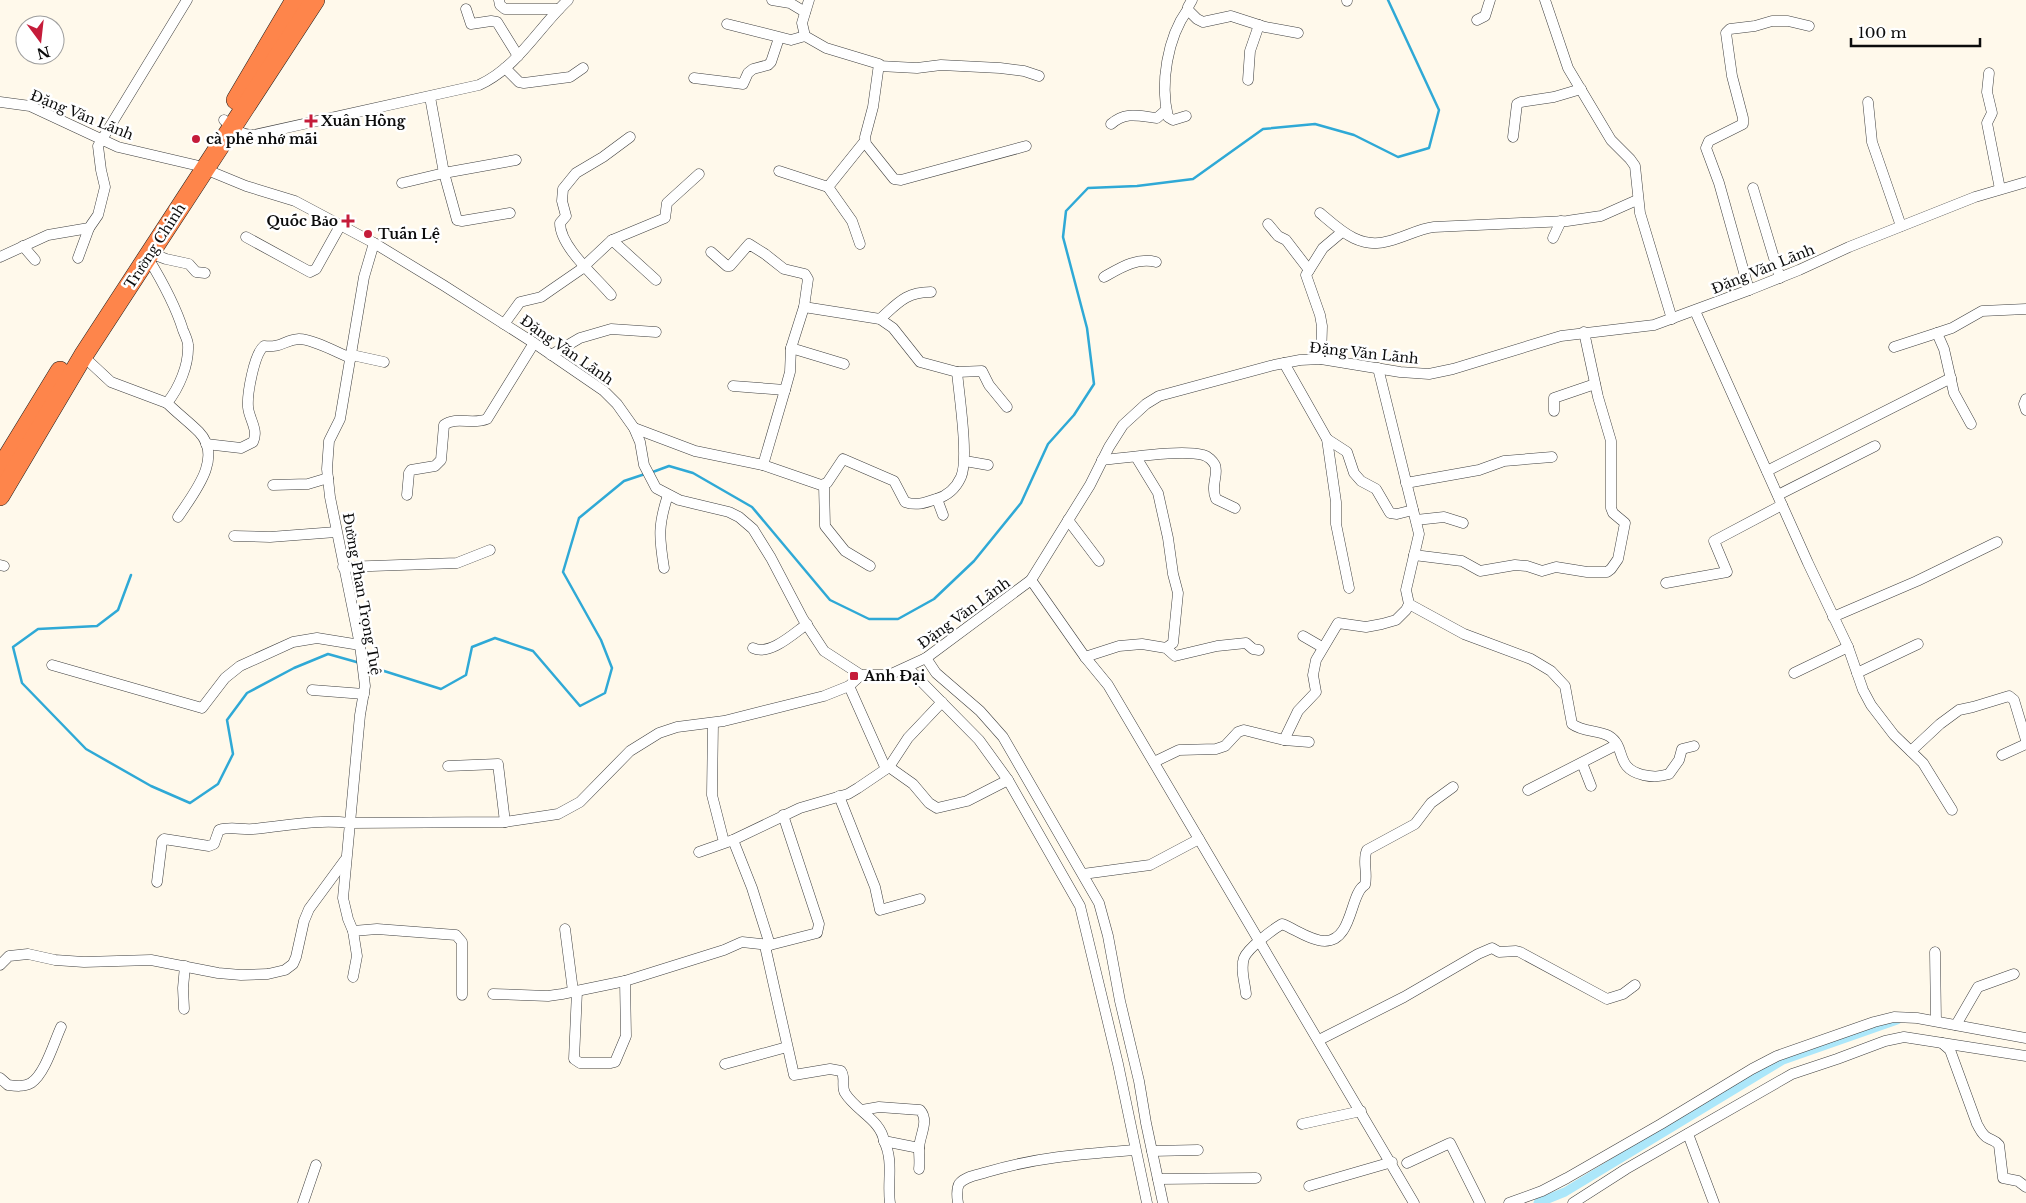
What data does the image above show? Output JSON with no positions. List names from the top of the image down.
{
  "streets": {
    "highway": ["Trường Chinh"],
    "street": ["Đặng Văn Lãnh", "Đường Phan Trọng Tuệ"]
  },
  "crossings": [
    ["Đặng Văn Lãnh", "Trường Chinh"],
    ["Đặng Văn Lãnh", "Đường Phan Trọng Tuệ"]
  ],
  "places": {
    "health": ["Xuân Hồng", "Quốc Bảo"],
    "other": ["cà phê nhớ mãi", "Tuấn Lệ"],
    "transit": ["Anh Đại"]
  },
  "scale_bar": "100 m",
  "north": "bottom"
}
